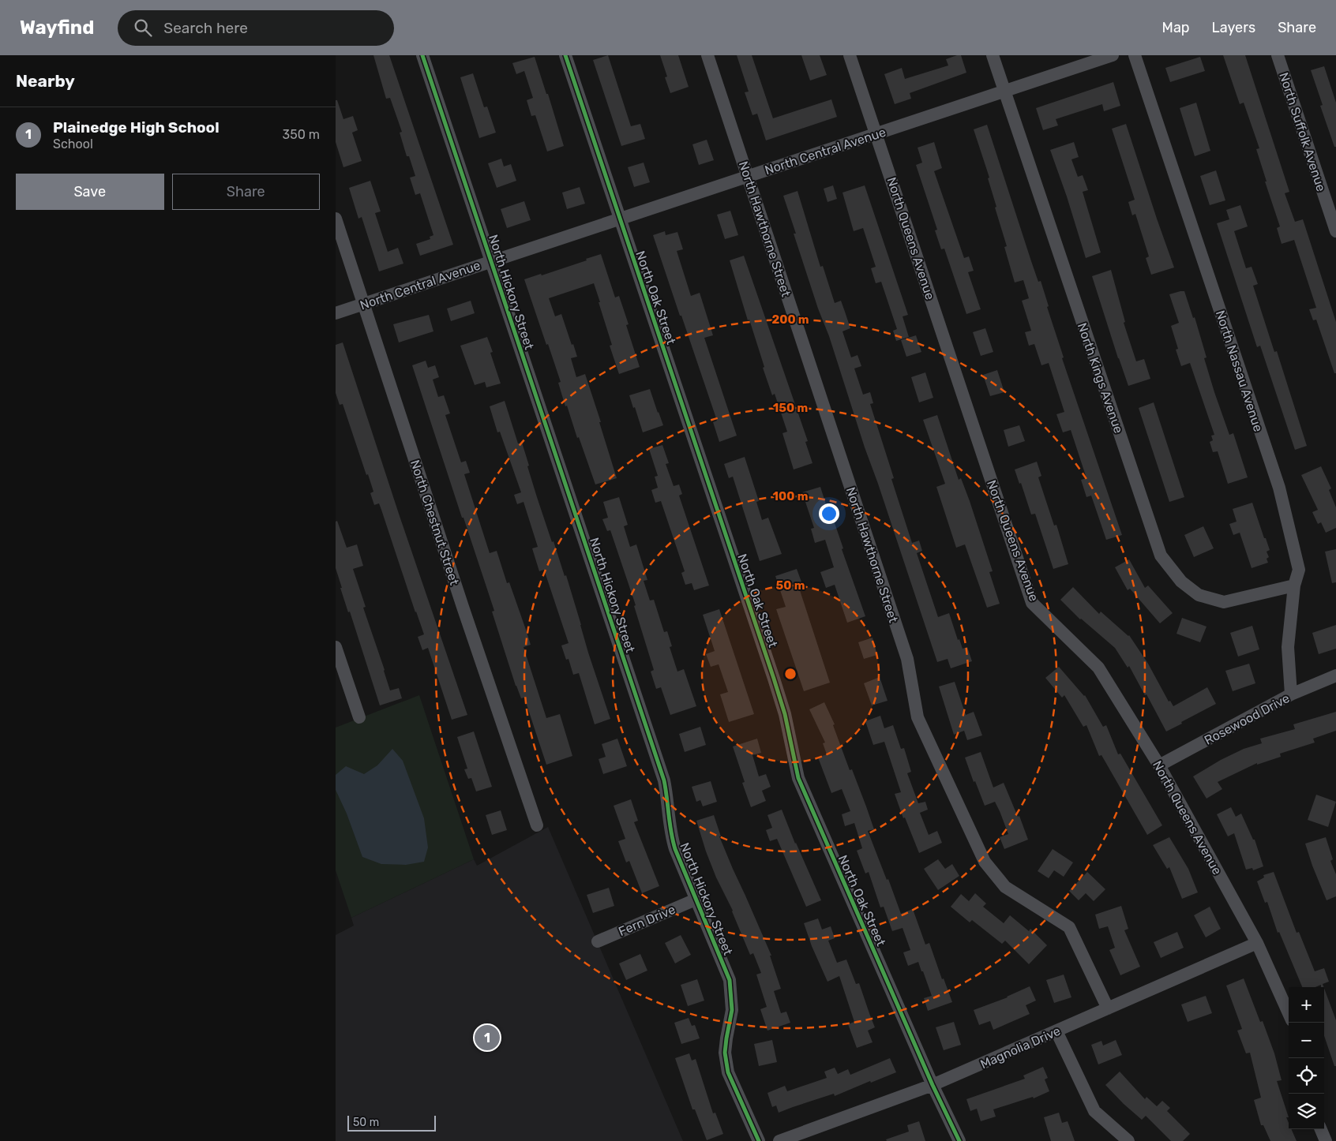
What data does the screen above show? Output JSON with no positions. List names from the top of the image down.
{
  "streets": {
    "street": [
      "North Suffolk Avenue",
      "North Central Avenue",
      "North Hawthorne Street",
      "North Queens Avenue",
      "North Hickory Street",
      "North Oak Street",
      "North Nassau Avenue",
      "North Kings Avenue",
      "North Chestnut Street",
      "Rosewood Drive",
      "Fern Drive",
      "Magnolia Drive"
    ]
  },
  "crossings": [
    ["North Central Avenue", "North Hawthorne Street"],
    ["North Central Avenue", "North Queens Avenue"],
    ["North Central Avenue", "North Hickory Street"],
    ["North Central Avenue", "North Oak Street"],
    ["North Central Avenue", "North Kings Avenue"],
    ["North Central Avenue", "North Chestnut Street"],
    ["North Hawthorne Street", "Magnolia Drive"],
    ["North Queens Avenue", "Rosewood Drive"],
    ["North Queens Avenue", "Magnolia Drive"],
    ["North Hickory Street", "Fern Drive"],
    ["North Oak Street", "Magnolia Drive"],
    ["North Nassau Avenue", "North Kings Avenue"],
    ["North Nassau Avenue", "Rosewood Drive"]
  ],
  "scale_bar": "50 m",
  "page": {
    "header": "Wayfind",
    "search": "Search here",
    "nav": ["Map", "Layers", "Share"],
    "heading": "Nearby",
    "list": [
      {
        "mark": "1",
        "name": "Plainedge High School",
        "note": "School",
        "value": "350 m"
      }
    ],
    "buttons": ["Save", "Share"],
    "map_buttons": ["+", "−"],
    "pins": "1",
    "scale": "50 m"
  },
  "rings": [
    "200 m",
    "150 m",
    "100 m",
    "50 m"
  ]
}
